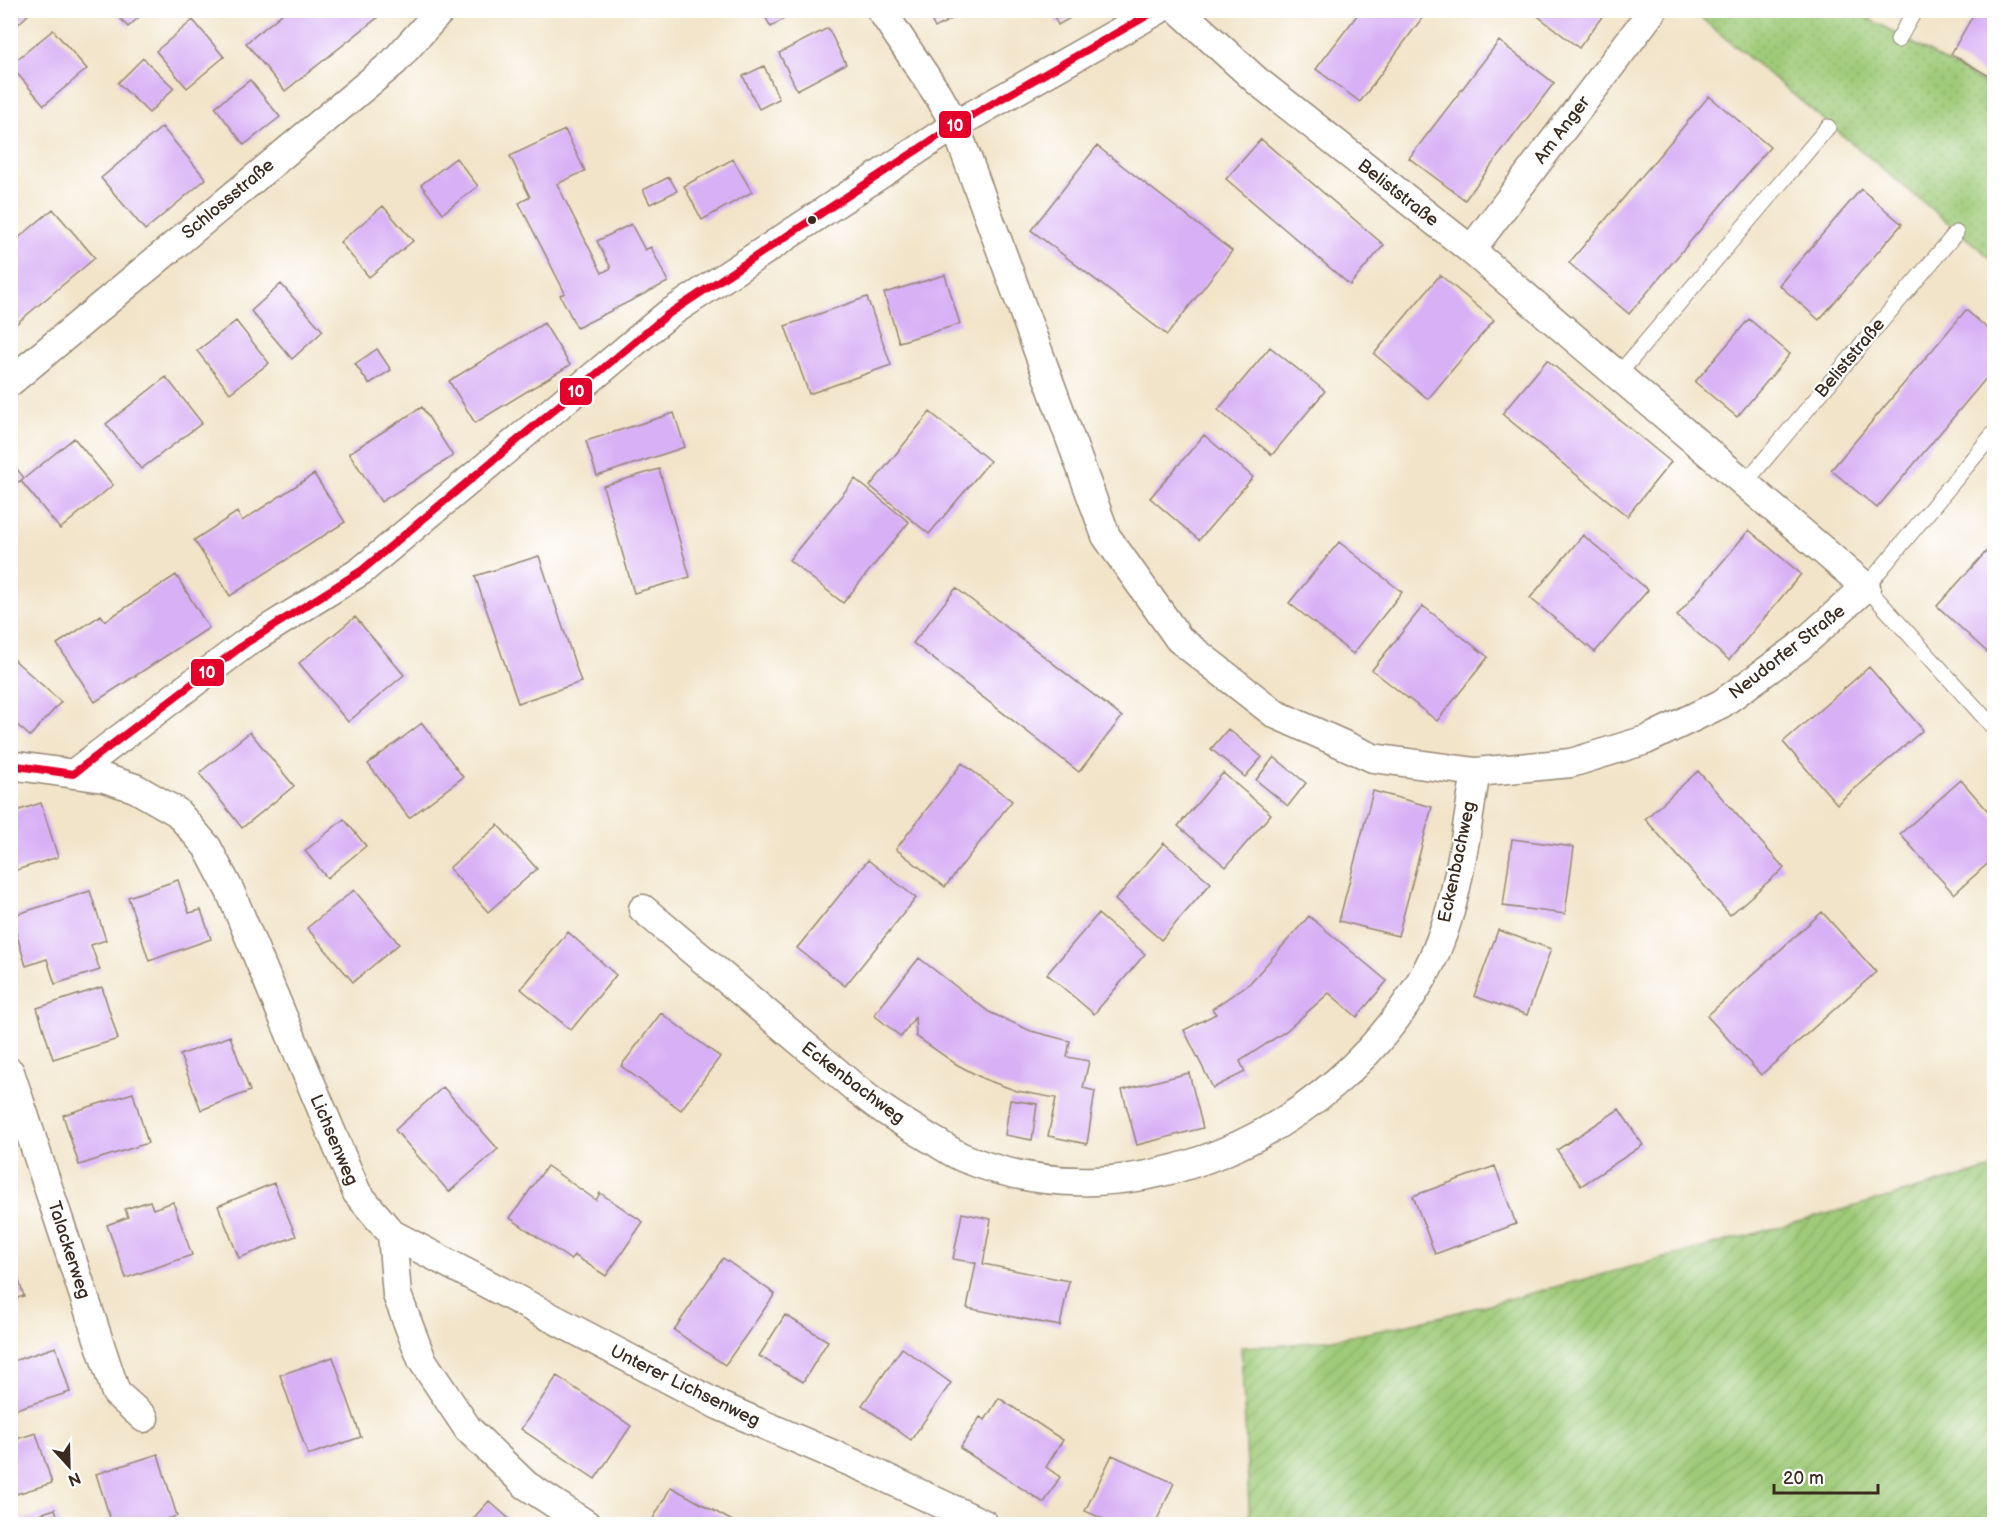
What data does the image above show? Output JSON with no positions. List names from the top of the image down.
{
  "streets": {
    "street": [
      "Am Anger",
      "Beliststraße",
      "Schlossstraße",
      "Neudorfer Straße",
      "Eckenbachweg",
      "Lichsenweg",
      "Talackerweg",
      "Unterer Lichsenweg"
    ]
  },
  "crossings": [
    ["Am Anger", "Beliststraße"],
    ["Beliststraße", "Neudorfer Straße"],
    ["Neudorfer Straße", "Eckenbachweg"],
    ["Lichsenweg", "Unterer Lichsenweg"]
  ],
  "lines": ["transit line 10"],
  "scale_bar": "20 m",
  "north": "bottom"
}
